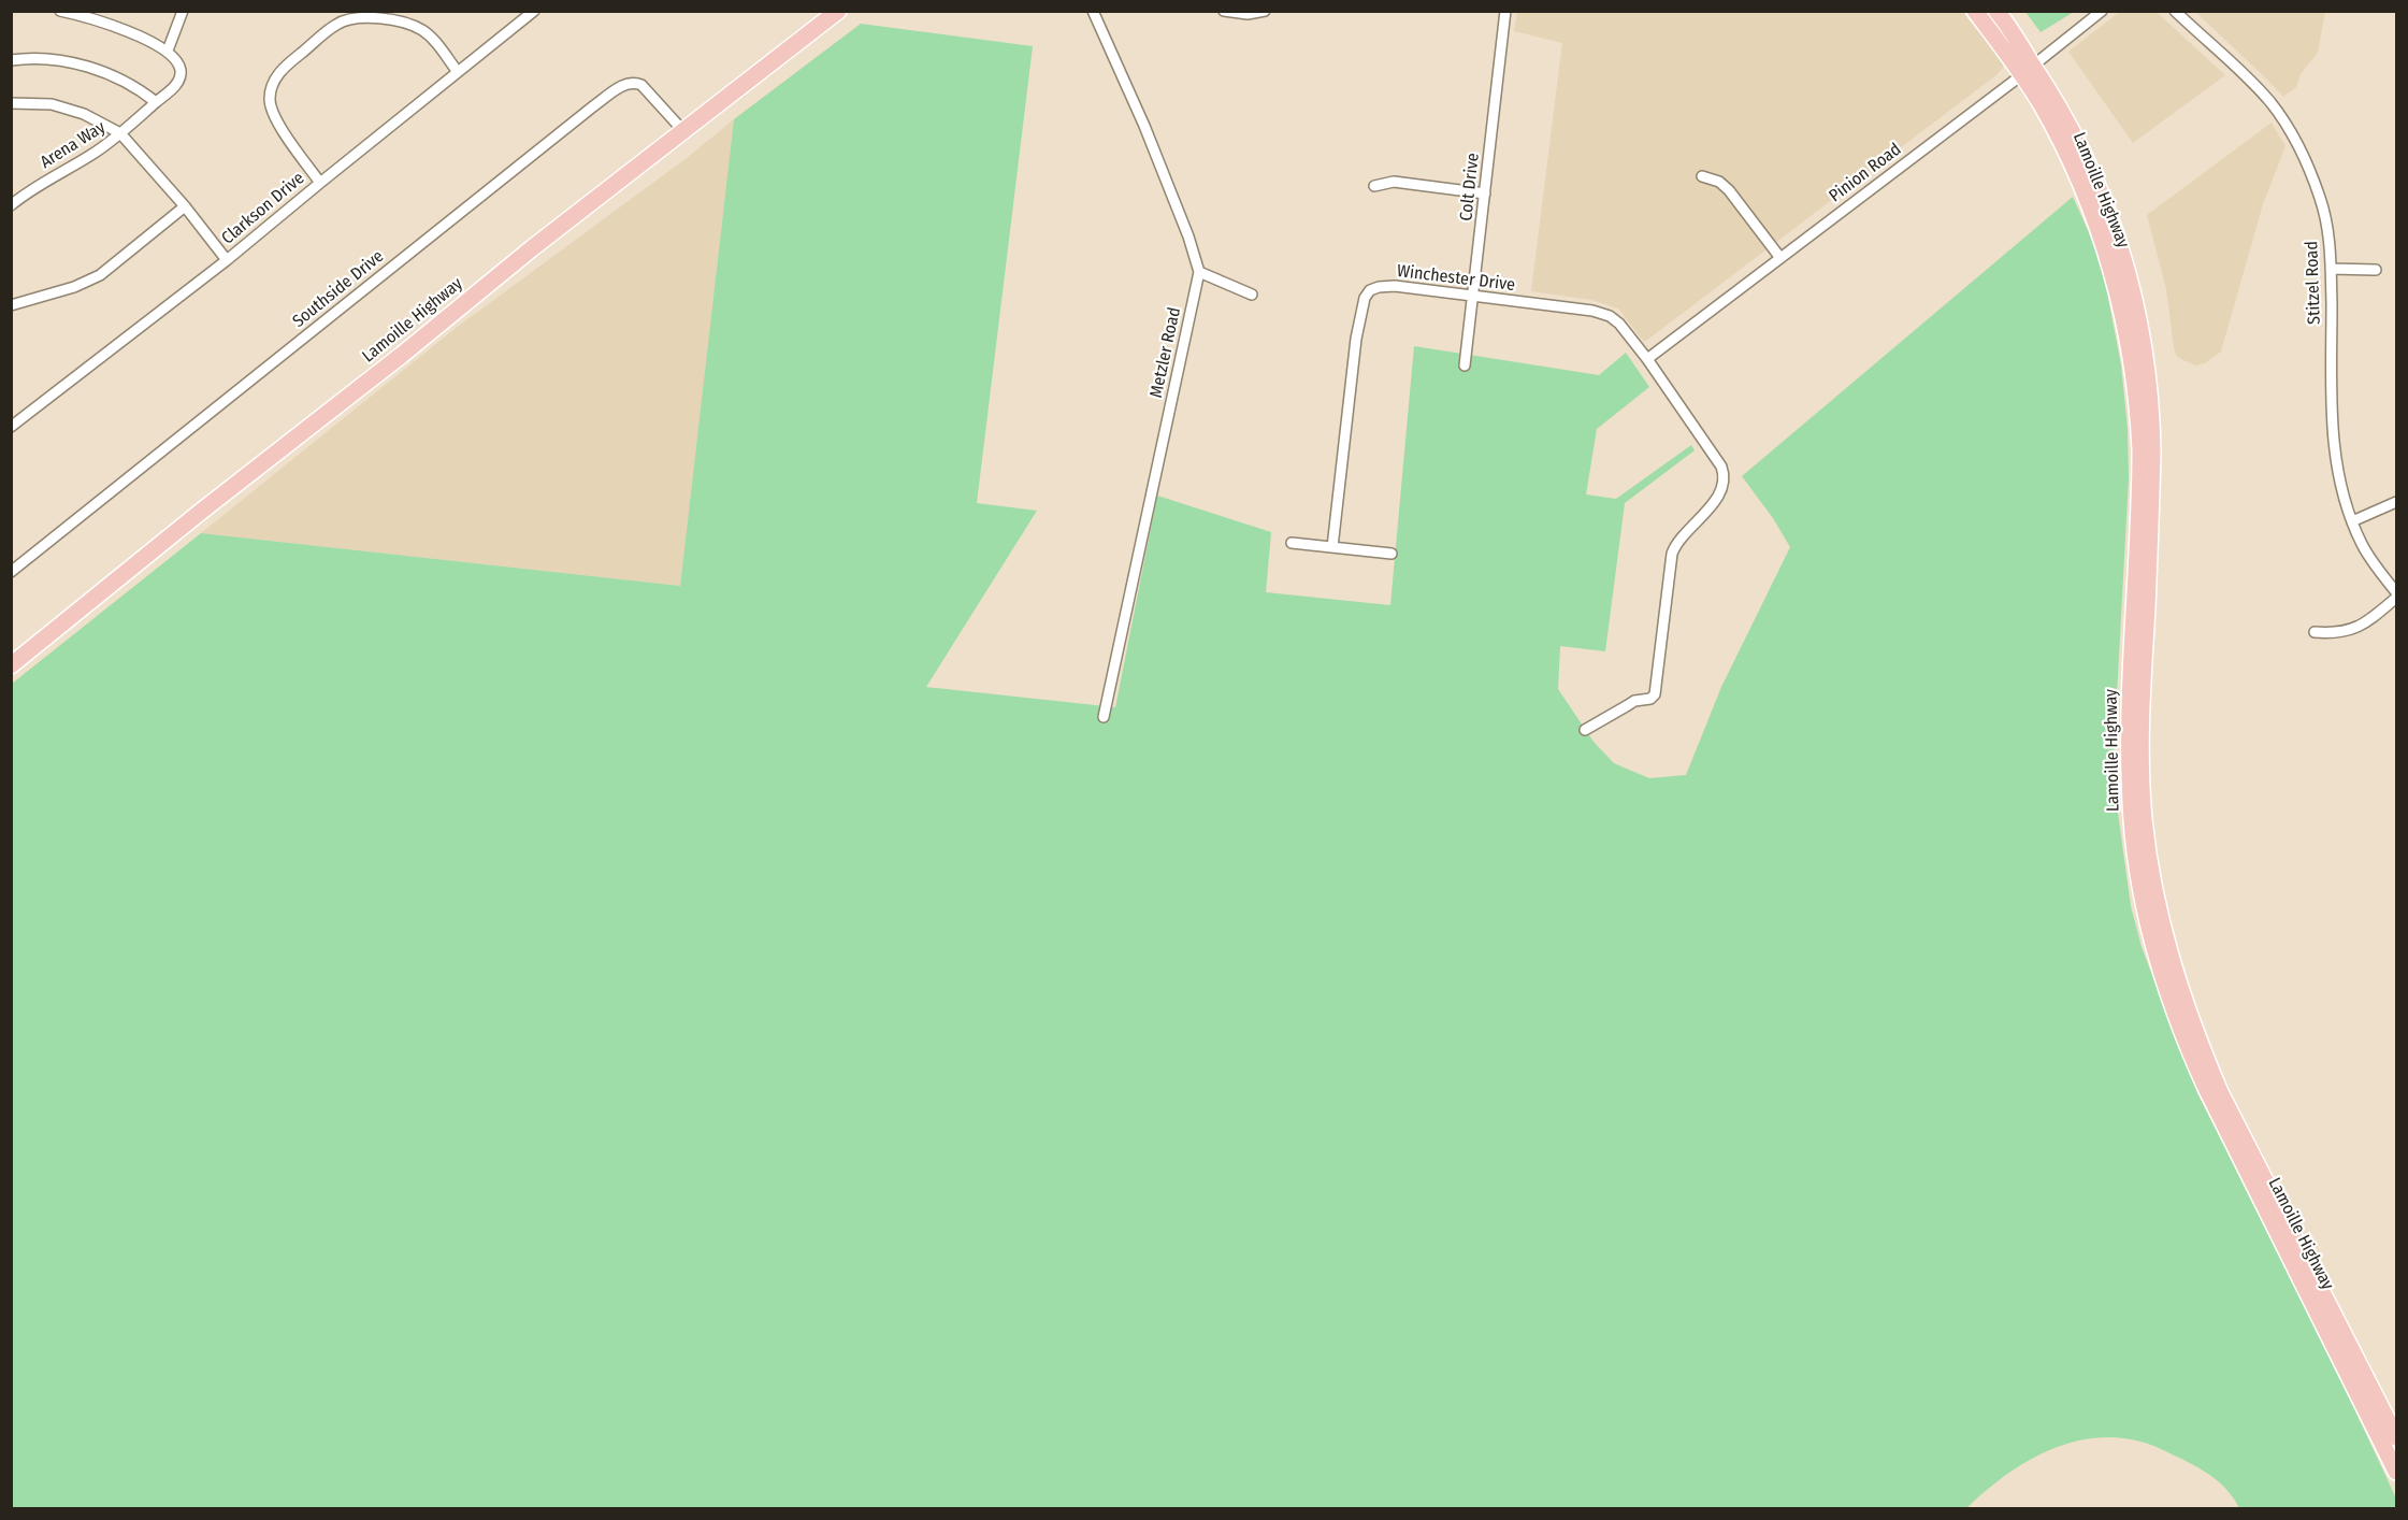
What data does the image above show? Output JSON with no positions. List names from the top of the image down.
{
  "streets": {
    "main road": ["Lamoille Highway"],
    "street": [
      "Arena Way",
      "Pinion Road",
      "Colt Drive",
      "Clarkson Drive",
      "Winchester Drive",
      "Stitzel Road",
      "Southside Drive",
      "Metzler Road"
    ]
  },
  "crossings": [
    ["Pinion Road", "Lamoille Highway"],
    ["Pinion Road", "Winchester Drive"],
    ["Colt Drive", "Winchester Drive"],
    ["Lamoille Highway", "Southside Drive"]
  ]
}
